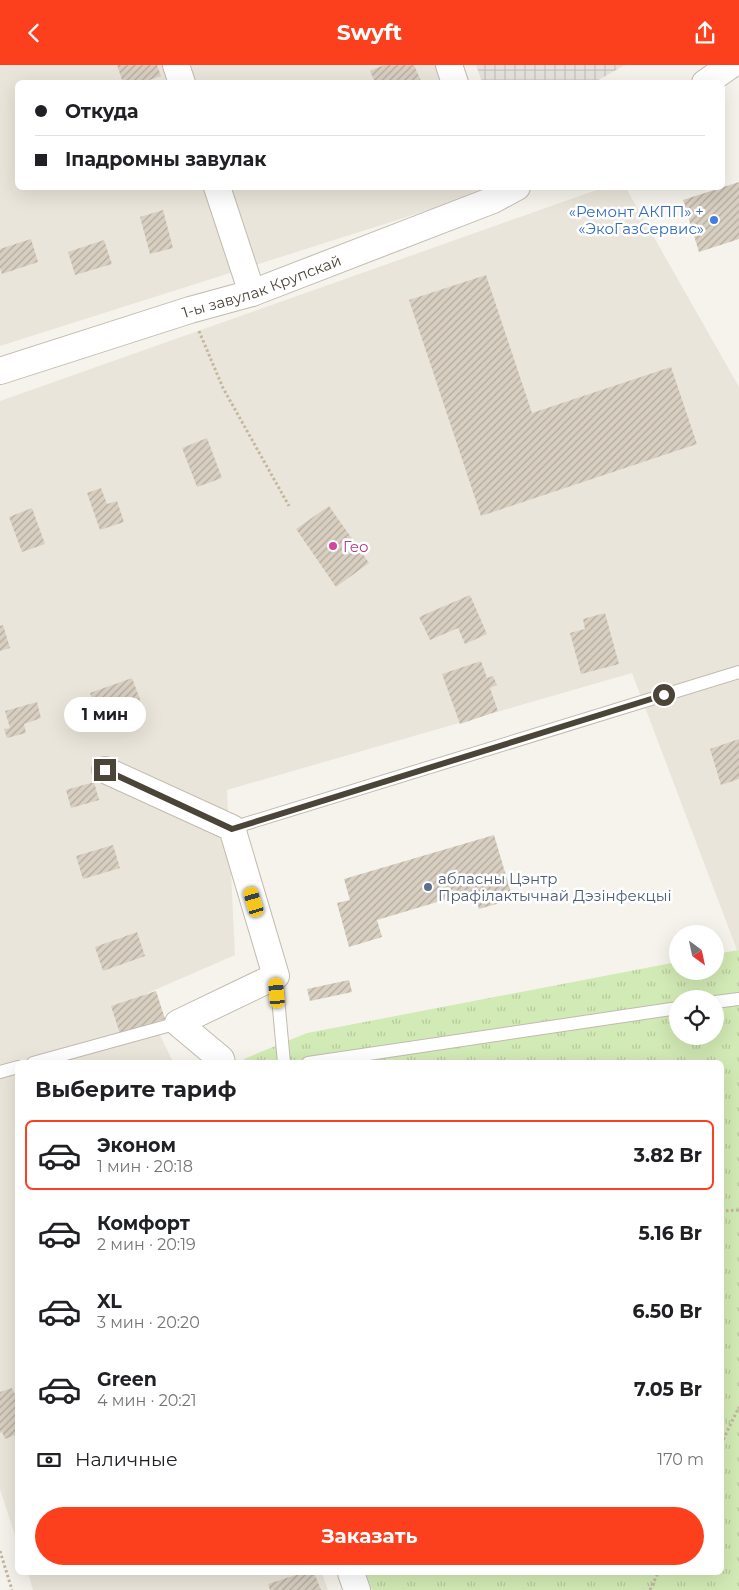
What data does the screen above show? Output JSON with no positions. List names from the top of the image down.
{
  "streets": {
    "street": ["1-ы завулак Крупскай"]
  },
  "places": ["«Ремонт АКПП» + «ЭкоГазСервис»", "Гео", "абласны Цэнтр Прафілактычнай Дэзінфекцыі"],
  "north": "bottom right",
  "page": {
    "header": "Swyft",
    "banner": ["Откуда", "Іпадромны завулак"],
    "bubble": "1 мин",
    "heading": "Выберите тариф",
    "list": [
      {
        "name": "Эконом",
        "note": "1 мин · 20:18",
        "value": "3.82 Br"
      },
      {
        "name": "Комфорт",
        "note": "2 мин · 20:19",
        "value": "5.16 Br"
      },
      {
        "name": "XL",
        "note": "3 мин · 20:20",
        "value": "6.50 Br"
      },
      {
        "name": "Green",
        "note": "4 мин · 20:21",
        "value": "7.05 Br"
      }
    ],
    "pay": ["Наличные", "170 m"],
    "buttons": "Заказать"
  }
}
